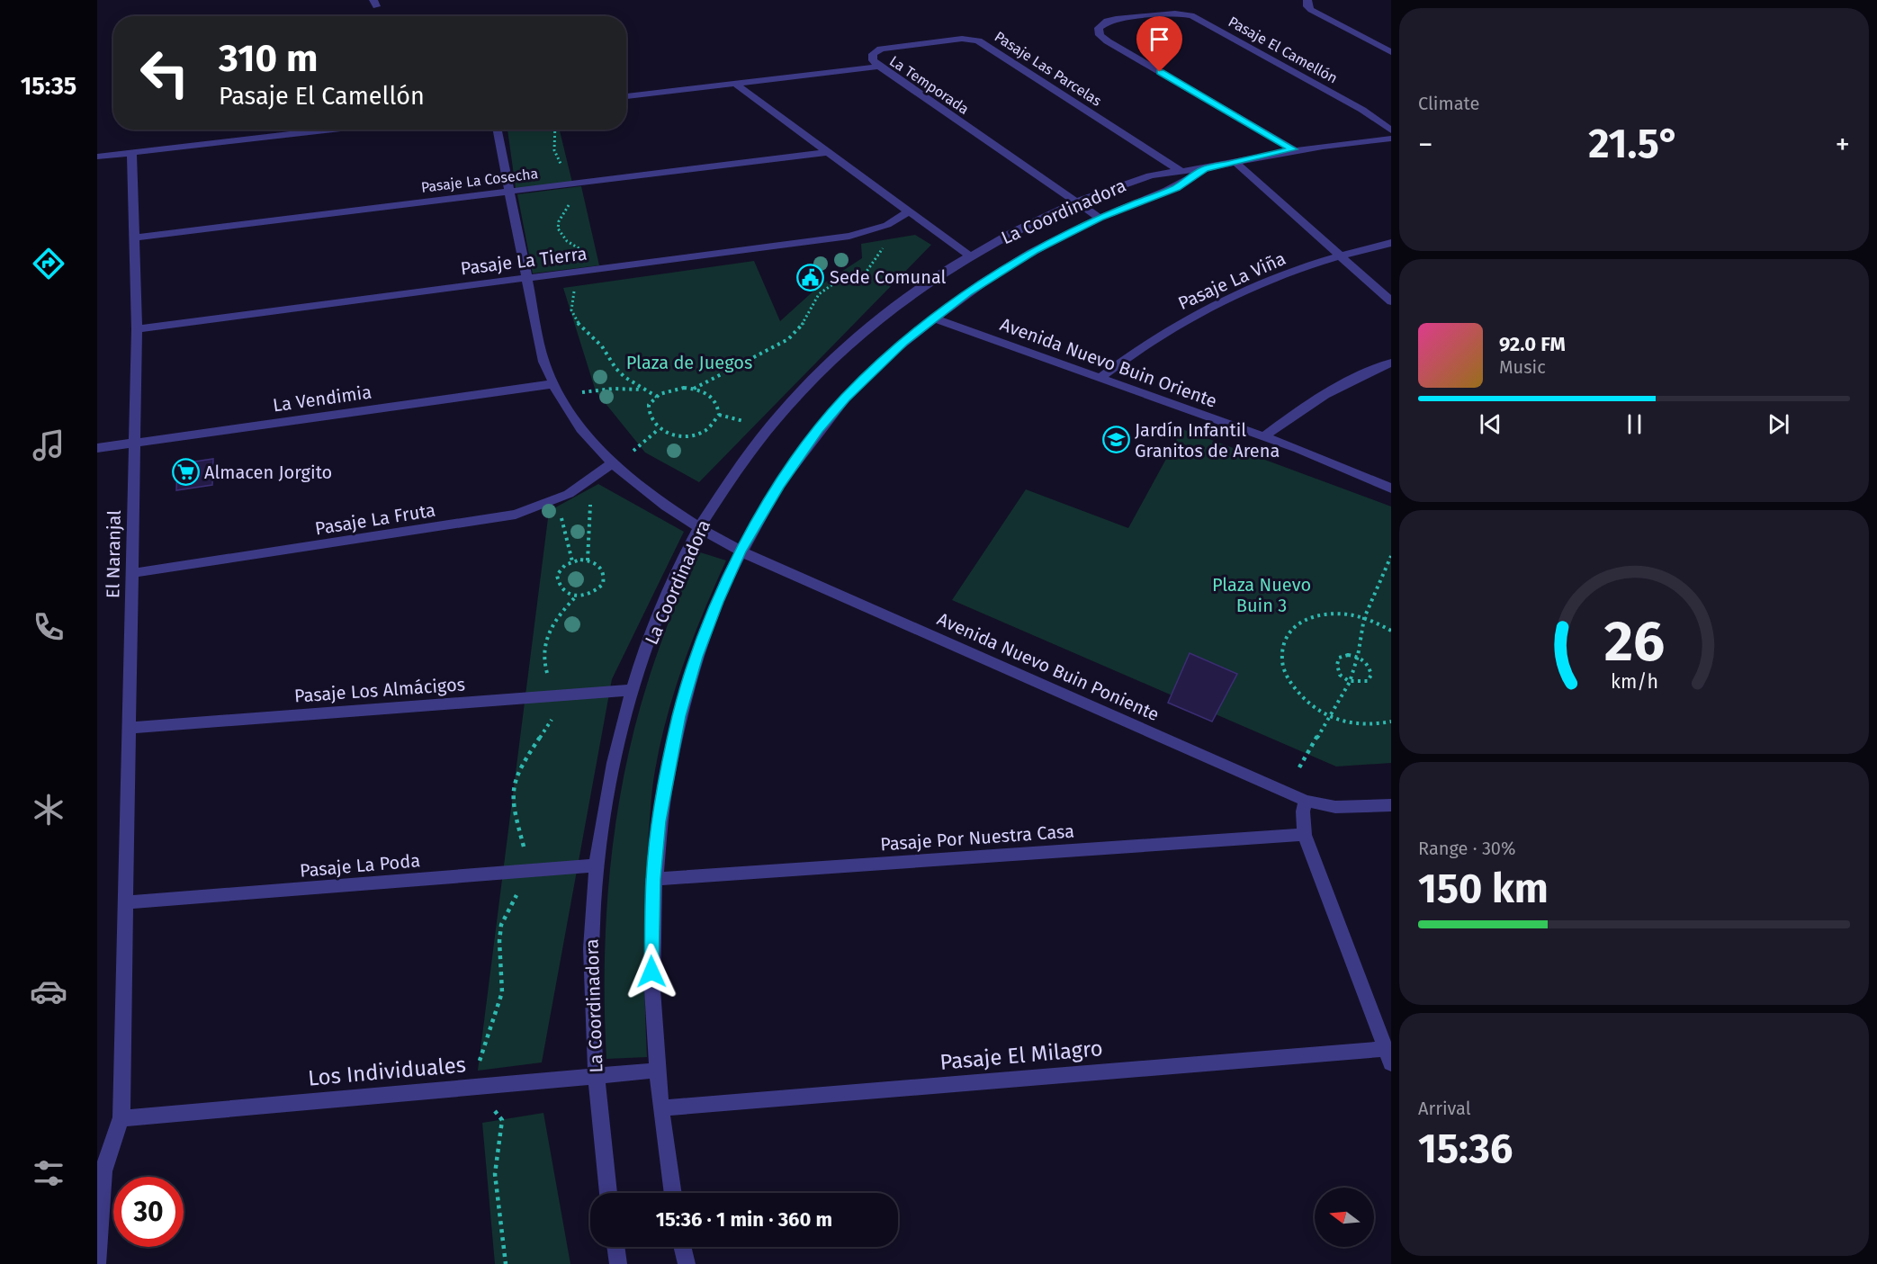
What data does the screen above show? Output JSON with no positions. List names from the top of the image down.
{
  "streets": {
    "street": [
      "Pasaje El Camellón",
      "Pasaje Las Parcelas",
      "La Temporada",
      "Pasaje La Cosecha",
      "La Coordinadora",
      "Pasaje La Tierra",
      "Pasaje La Viña",
      "Avenida Nuevo Buin Oriente",
      "La Vendimia",
      "Pasaje La Fruta",
      "El Naranjal",
      "Avenida Nuevo Buin Poniente",
      "Pasaje Los Almácigos",
      "Pasaje Por Nuestra Casa",
      "Pasaje La Poda",
      "Pasaje El Milagro",
      "Los Individuales"
    ]
  },
  "crossings": [
    ["Pasaje El Camellón", "La Coordinadora"],
    ["Pasaje Las Parcelas", "La Temporada"],
    ["Pasaje Las Parcelas", "La Coordinadora"],
    ["La Temporada", "La Coordinadora"],
    ["Pasaje La Cosecha", "El Naranjal"],
    ["Pasaje La Cosecha", "Avenida Nuevo Buin Poniente"],
    ["La Coordinadora", "Avenida Nuevo Buin Oriente"],
    ["La Coordinadora", "Avenida Nuevo Buin Poniente"],
    ["La Coordinadora", "Pasaje Los Almácigos"],
    ["La Coordinadora", "Pasaje Por Nuestra Casa"],
    ["La Coordinadora", "Pasaje La Poda"],
    ["La Coordinadora", "Pasaje El Milagro"],
    ["La Coordinadora", "Los Individuales"],
    ["Pasaje La Tierra", "El Naranjal"],
    ["Pasaje La Tierra", "Avenida Nuevo Buin Poniente"],
    ["Pasaje La Viña", "Avenida Nuevo Buin Oriente"],
    ["La Vendimia", "El Naranjal"],
    ["La Vendimia", "Avenida Nuevo Buin Poniente"],
    ["Pasaje La Fruta", "El Naranjal"],
    ["Pasaje La Fruta", "Avenida Nuevo Buin Poniente"],
    ["El Naranjal", "Pasaje Los Almácigos"],
    ["El Naranjal", "Pasaje La Poda"],
    ["El Naranjal", "Los Individuales"]
  ],
  "parks": ["Plaza de Juegos", "Plaza Nuevo Buin 3"],
  "places": {
    "public building": ["Sede Comunal"],
    "school or university": ["Jardín Infantil Granitos de Arena"],
    "supermarket": ["Almacen Jorgito"]
  },
  "north": "left",
  "page": {
    "tabs": "15:35",
    "tile": [
      "Climate",
      ["Range · 30%", "150 km"],
      ["Arrival", "15:36"]
    ],
    "turn": ["310 m", "Pasaje El Camellón"],
    "heat": ["−", "21.5°", "+"],
    "song": ["92.0 FM", "Music"],
    "limit": "30",
    "trip": "15:36 · 1 min · 360 m",
    "gauge": ["26", "km/h"]
  }
}
